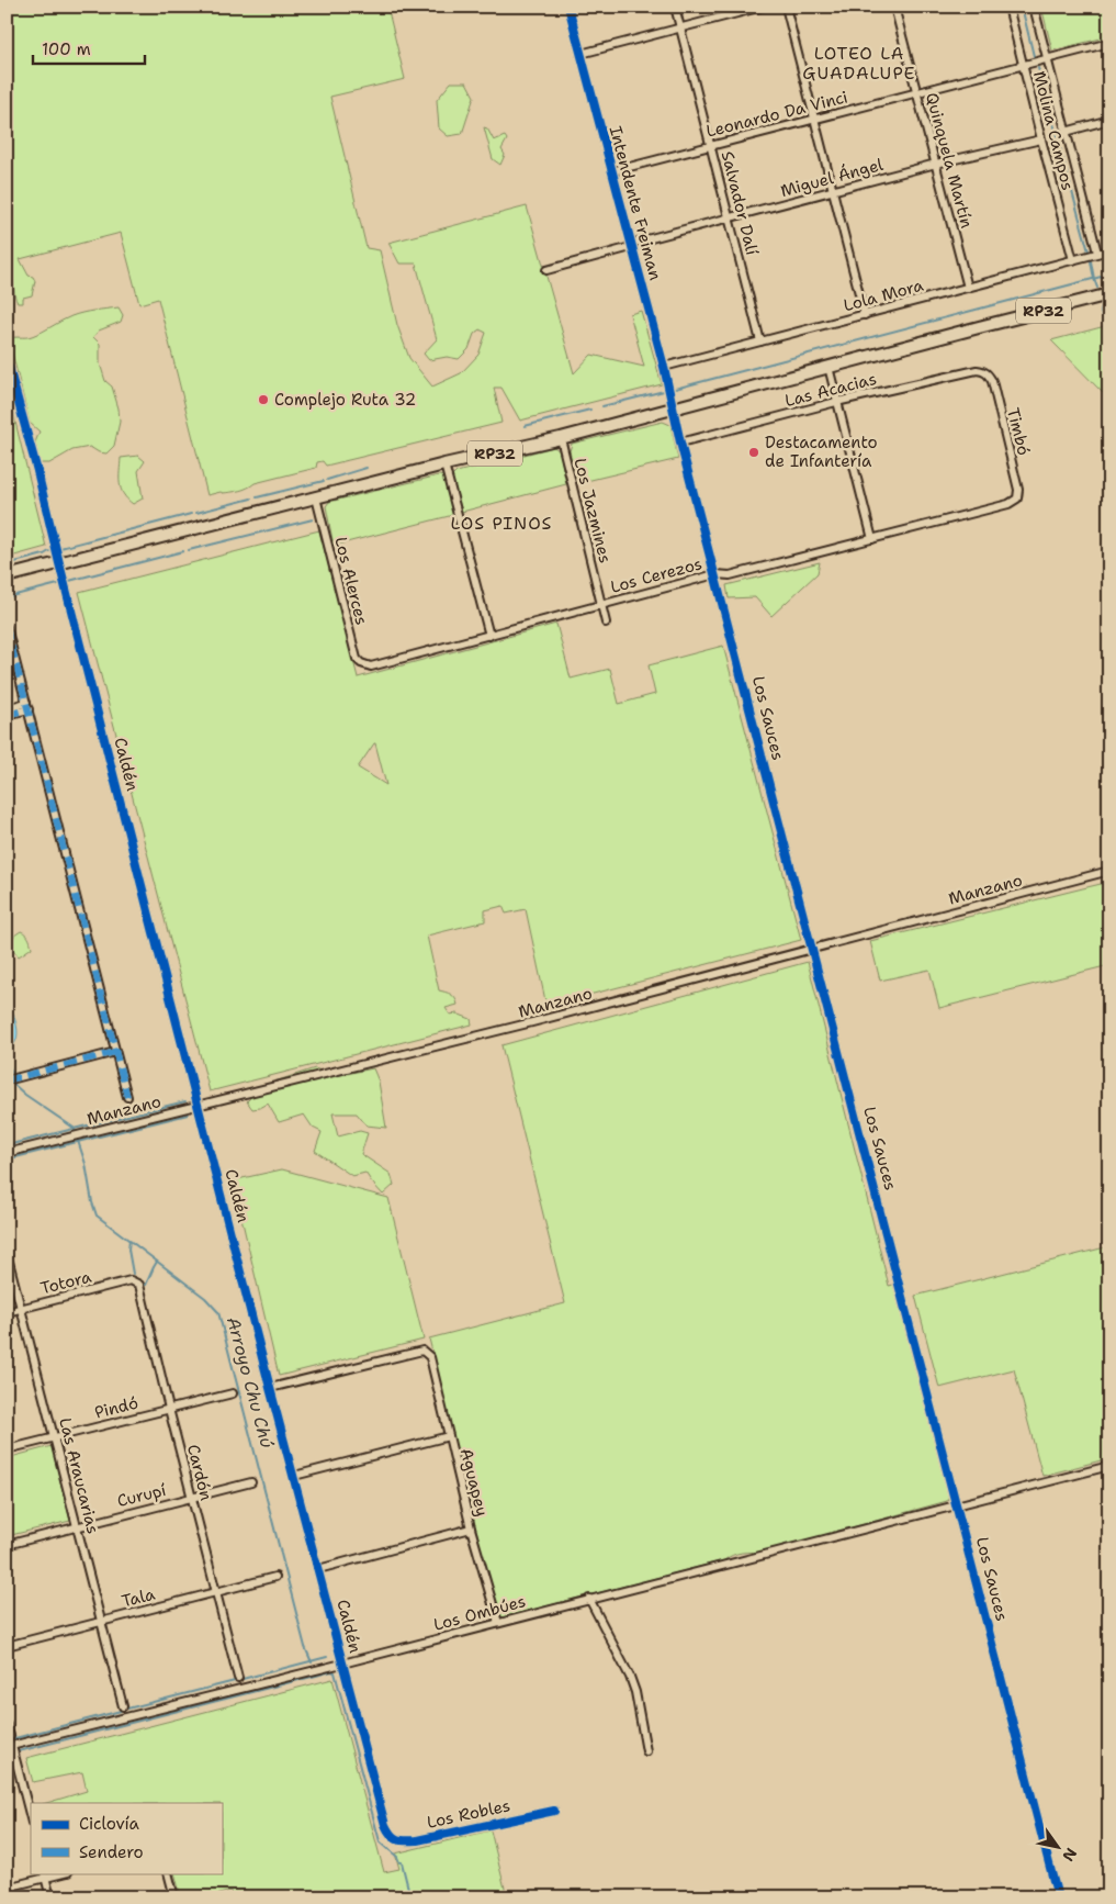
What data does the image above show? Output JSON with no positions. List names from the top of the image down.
{
  "streets": {
    "main road": ["RP32"],
    "street": [
      "Leonardo Da Vinci",
      "Molina Campos",
      "Quinquela Martín",
      "Miguel Ángel",
      "Intendente Freiman",
      "Salvador Dalí",
      "Lola Mora",
      "Las Acacias",
      "Timbó",
      "Los Jazmines",
      "Los Cerezos",
      "Los Alerces",
      "Los Sauces",
      "Caldén",
      "Manzano",
      "Totora",
      "Pindó",
      "Cardón",
      "Las Araucarias",
      "Aguapey",
      "Curupí",
      "Tala",
      "Los Ombúes",
      "Los Robles"
    ]
  },
  "crossings": [
    ["Leonardo Da Vinci", "Molina Campos"],
    ["Leonardo Da Vinci", "Quinquela Martín"],
    ["Leonardo Da Vinci", "Intendente Freiman"],
    ["Leonardo Da Vinci", "Salvador Dalí"],
    ["Molina Campos", "Miguel Ángel"],
    ["Molina Campos", "Lola Mora"],
    ["Quinquela Martín", "Miguel Ángel"],
    ["Quinquela Martín", "Lola Mora"],
    ["Miguel Ángel", "Intendente Freiman"],
    ["Miguel Ángel", "Salvador Dalí"],
    ["Intendente Freiman", "Lola Mora"],
    ["Intendente Freiman", "RP32"],
    ["Intendente Freiman", "Los Sauces"],
    ["Salvador Dalí", "Lola Mora"],
    ["RP32", "Los Jazmines"],
    ["RP32", "Los Alerces"],
    ["RP32", "Los Sauces"],
    ["RP32", "Caldén"],
    ["Las Acacias", "Timbó"],
    ["Las Acacias", "Los Sauces"],
    ["Timbó", "Los Cerezos"],
    ["Los Jazmines", "Los Cerezos"],
    ["Los Cerezos", "Los Alerces"],
    ["Los Cerezos", "Los Sauces"],
    ["Los Sauces", "Manzano"],
    ["Los Sauces", "Los Ombúes"],
    ["Caldén", "Manzano"],
    ["Caldén", "Aguapey"],
    ["Caldén", "Los Ombúes"],
    ["Caldén", "Los Robles"],
    ["Totora", "Cardón"],
    ["Totora", "Las Araucarias"],
    ["Pindó", "Cardón"],
    ["Pindó", "Las Araucarias"],
    ["Cardón", "Curupí"],
    ["Cardón", "Tala"],
    ["Las Araucarias", "Curupí"],
    ["Las Araucarias", "Tala"],
    ["Aguapey", "Los Ombúes"]
  ],
  "districts": ["LOTEO LA GUADALUPE", "LOS PINOS"],
  "water": ["Arroyo Chu Chú"],
  "places": ["Complejo Ruta 32", "Destacamento de Infantería"],
  "legend": ["Ciclovía", "Sendero"],
  "scale_bar": "100 m",
  "north": "bottom right"
}
